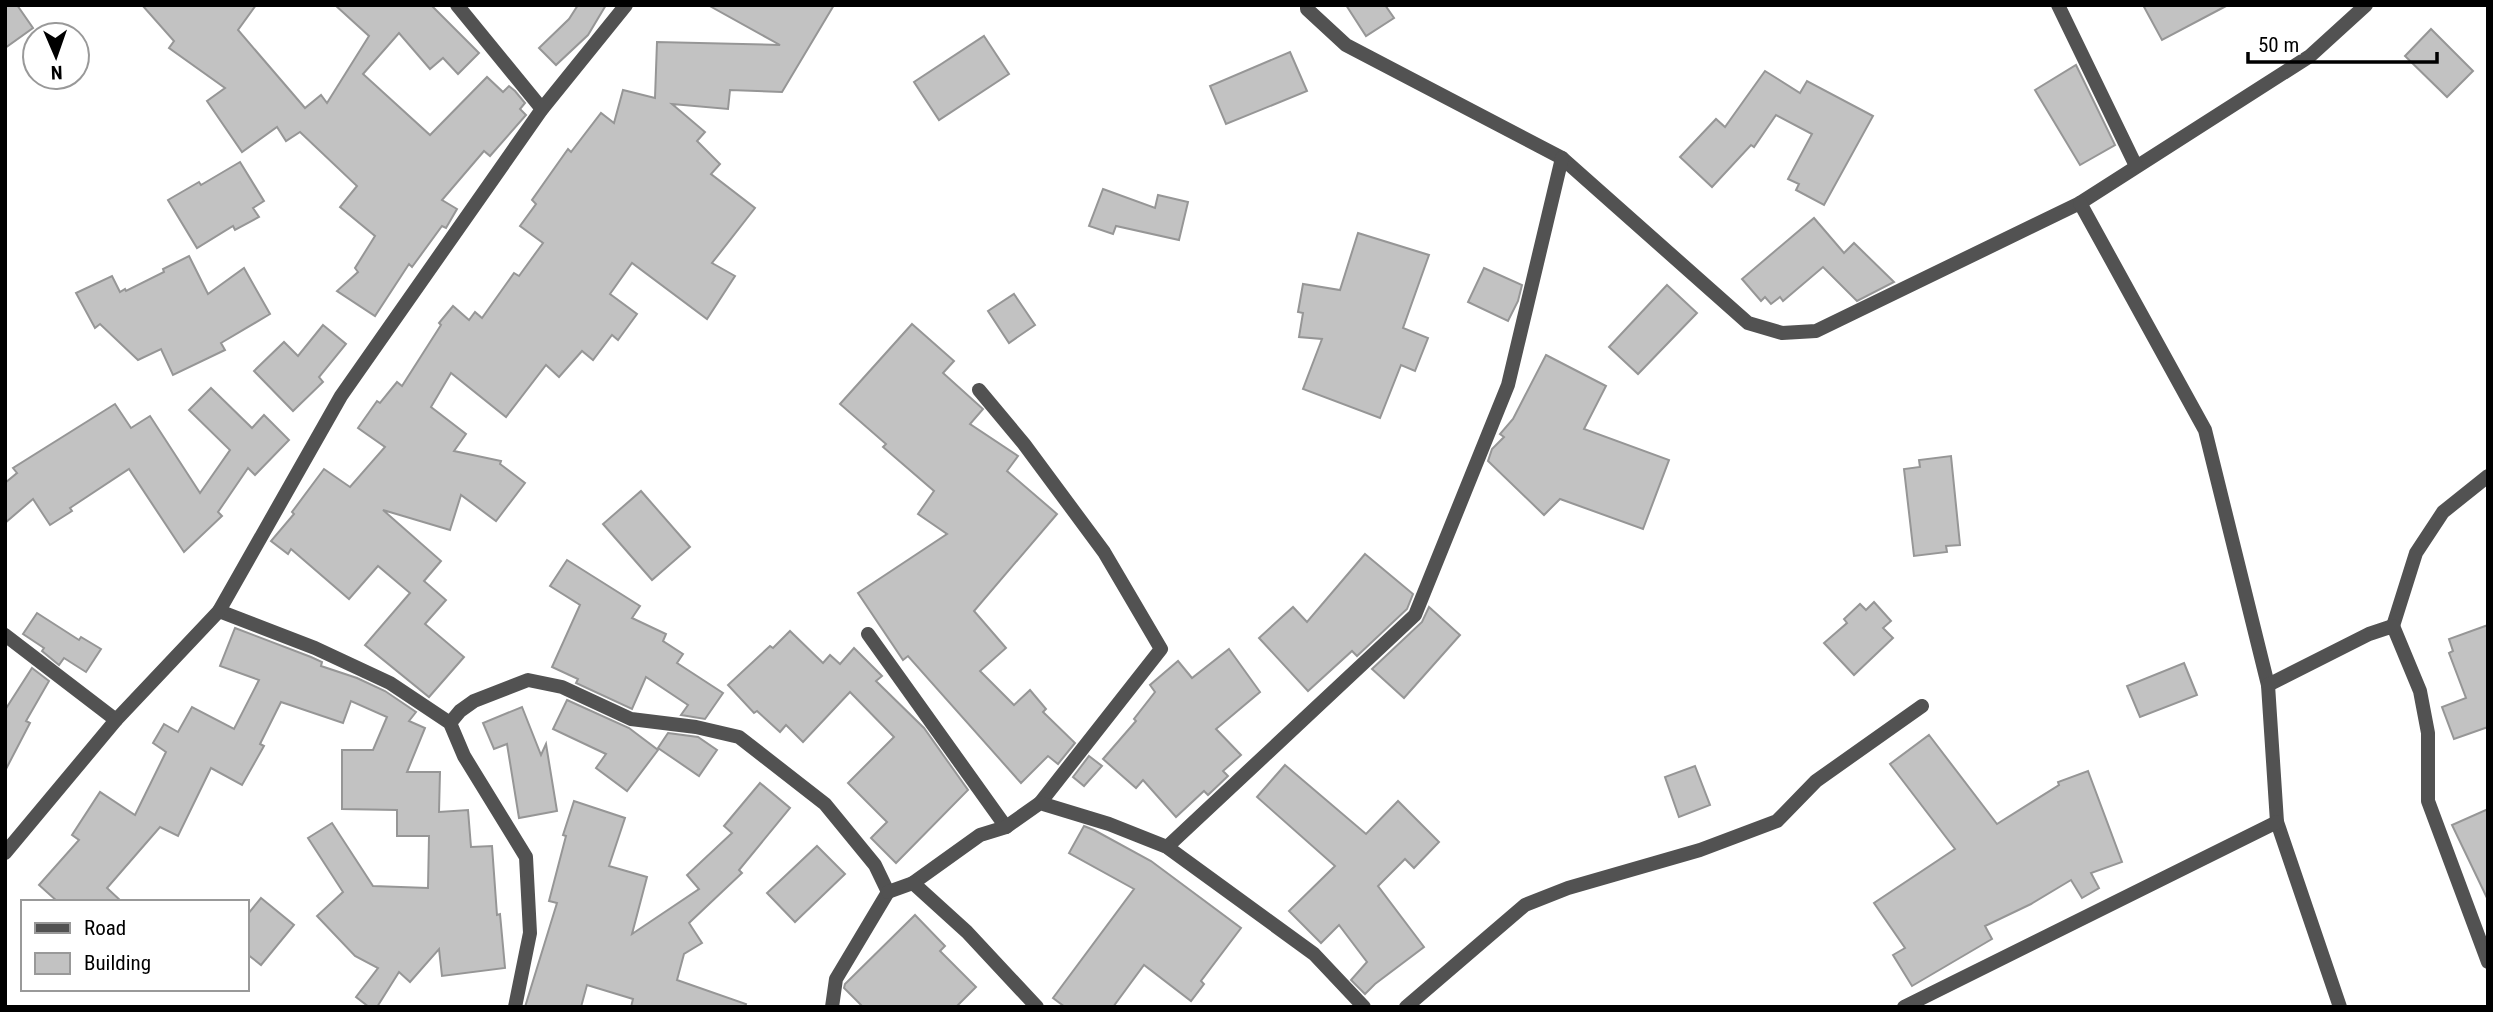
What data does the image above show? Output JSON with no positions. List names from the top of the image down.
{
  "legend": ["Road", "Building"],
  "scale_bar": "50 m",
  "north": "bottom"
}
